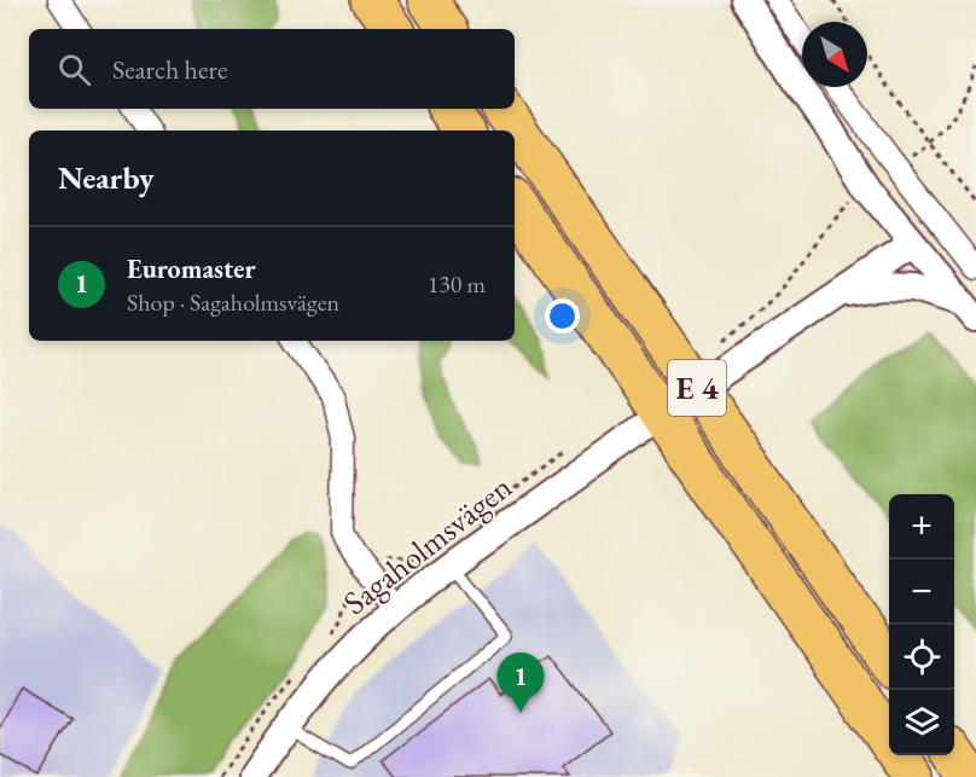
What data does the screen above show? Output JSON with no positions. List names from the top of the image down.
{
  "streets": {
    "highway": ["E 4"],
    "street": ["Sagaholmsvägen"]
  },
  "north": "bottom right",
  "page": {
    "search": "Search here",
    "heading": "Nearby",
    "list": [
      {
        "mark": "1",
        "name": "Euromaster",
        "note": "Shop · Sagaholmsvägen",
        "value": "130 m"
      }
    ],
    "map_buttons": ["+", "−"],
    "pins": "1"
  }
}
